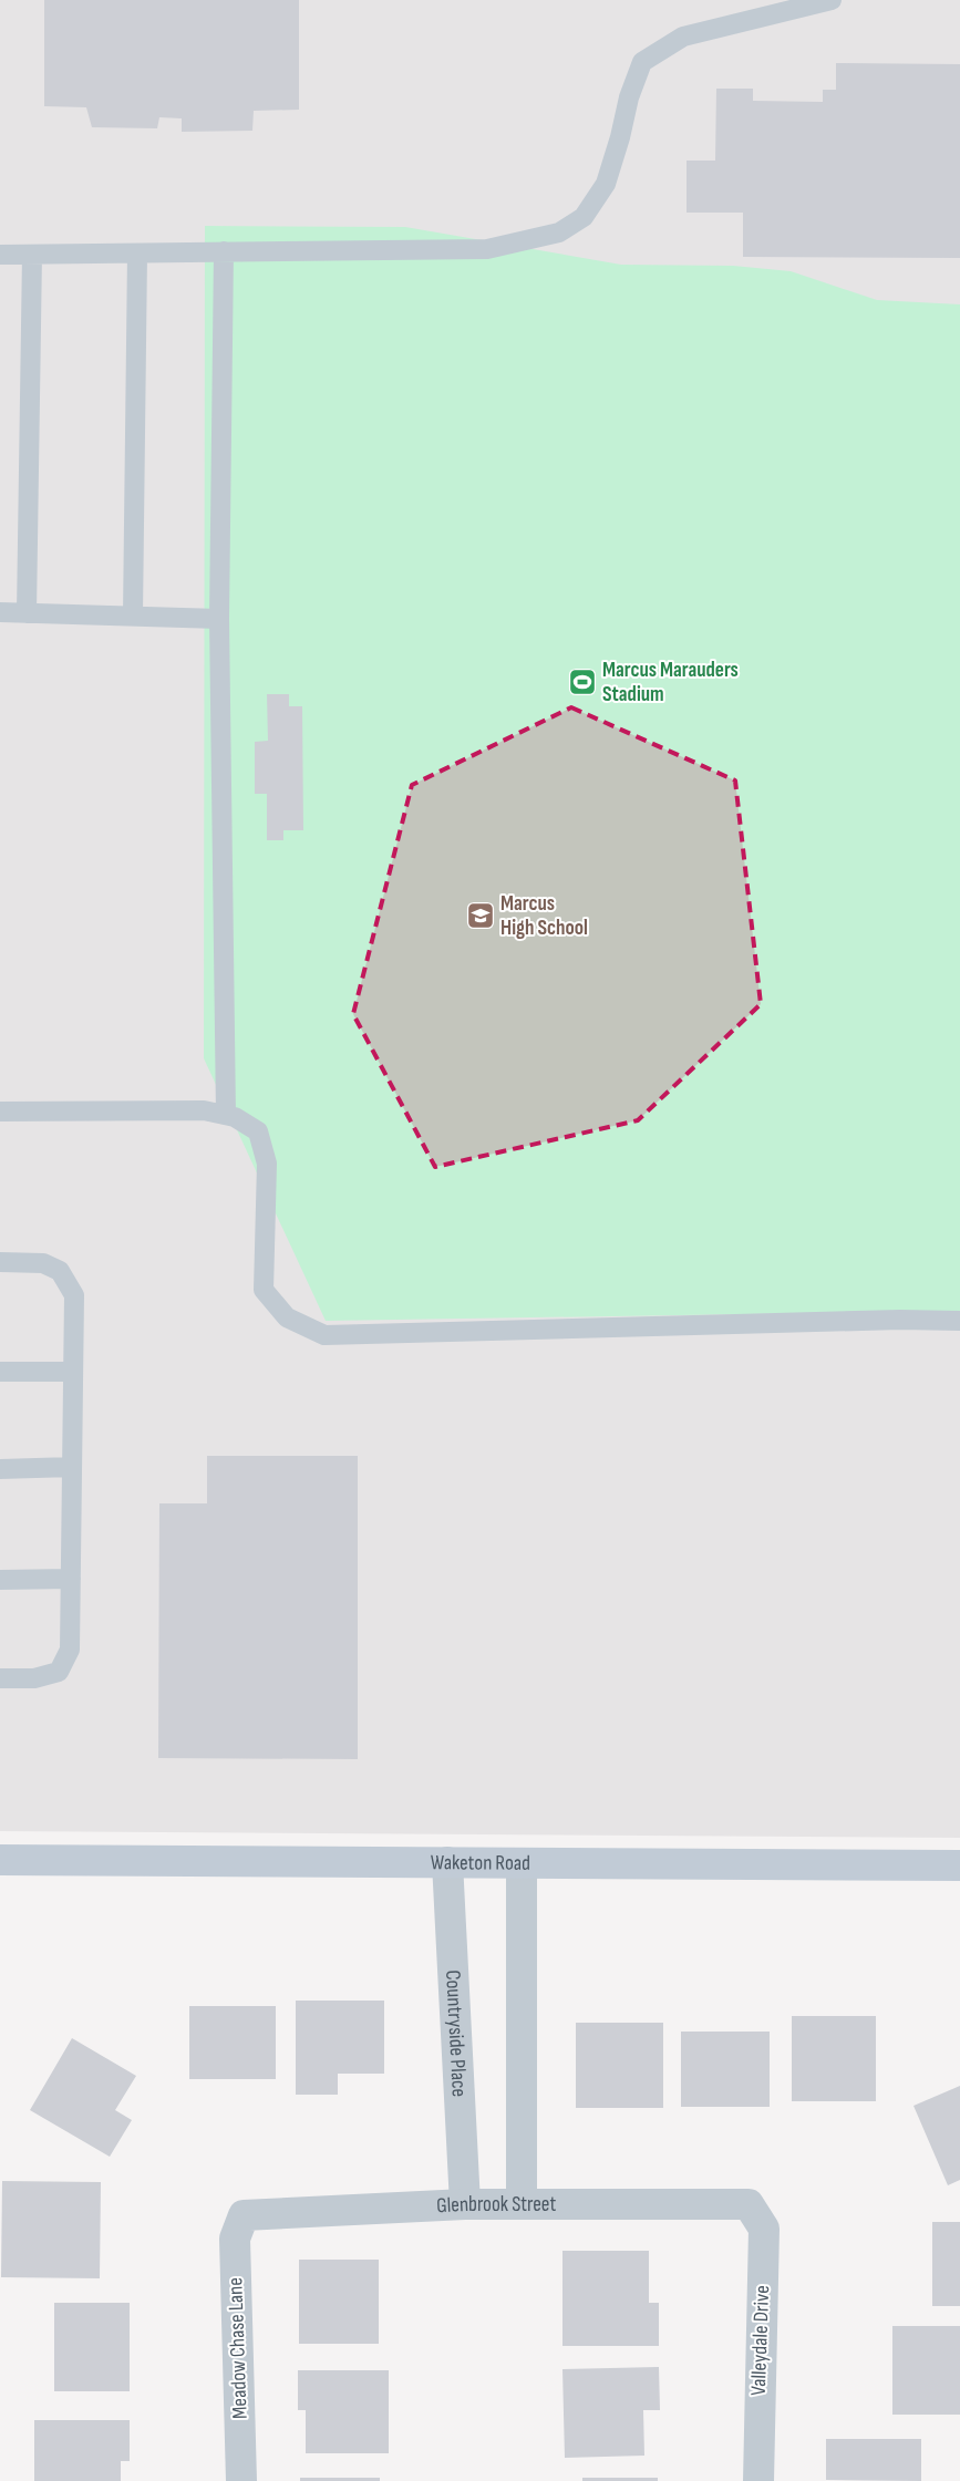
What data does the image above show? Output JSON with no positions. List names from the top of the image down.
{
  "streets": {
    "street": [
      "Waketon Road",
      "Countryside Place",
      "Glenbrook Street",
      "Valleydale Drive",
      "Meadow Chase Lane"
    ]
  },
  "crossings": [
    ["Waketon Road", "Countryside Place"],
    ["Countryside Place", "Glenbrook Street"],
    ["Glenbrook Street", "Valleydale Drive"],
    ["Glenbrook Street", "Meadow Chase Lane"]
  ],
  "places": {
    "sports": ["Marcus Marauders Stadium"],
    "school or university": ["Marcus High School"]
  }
}
